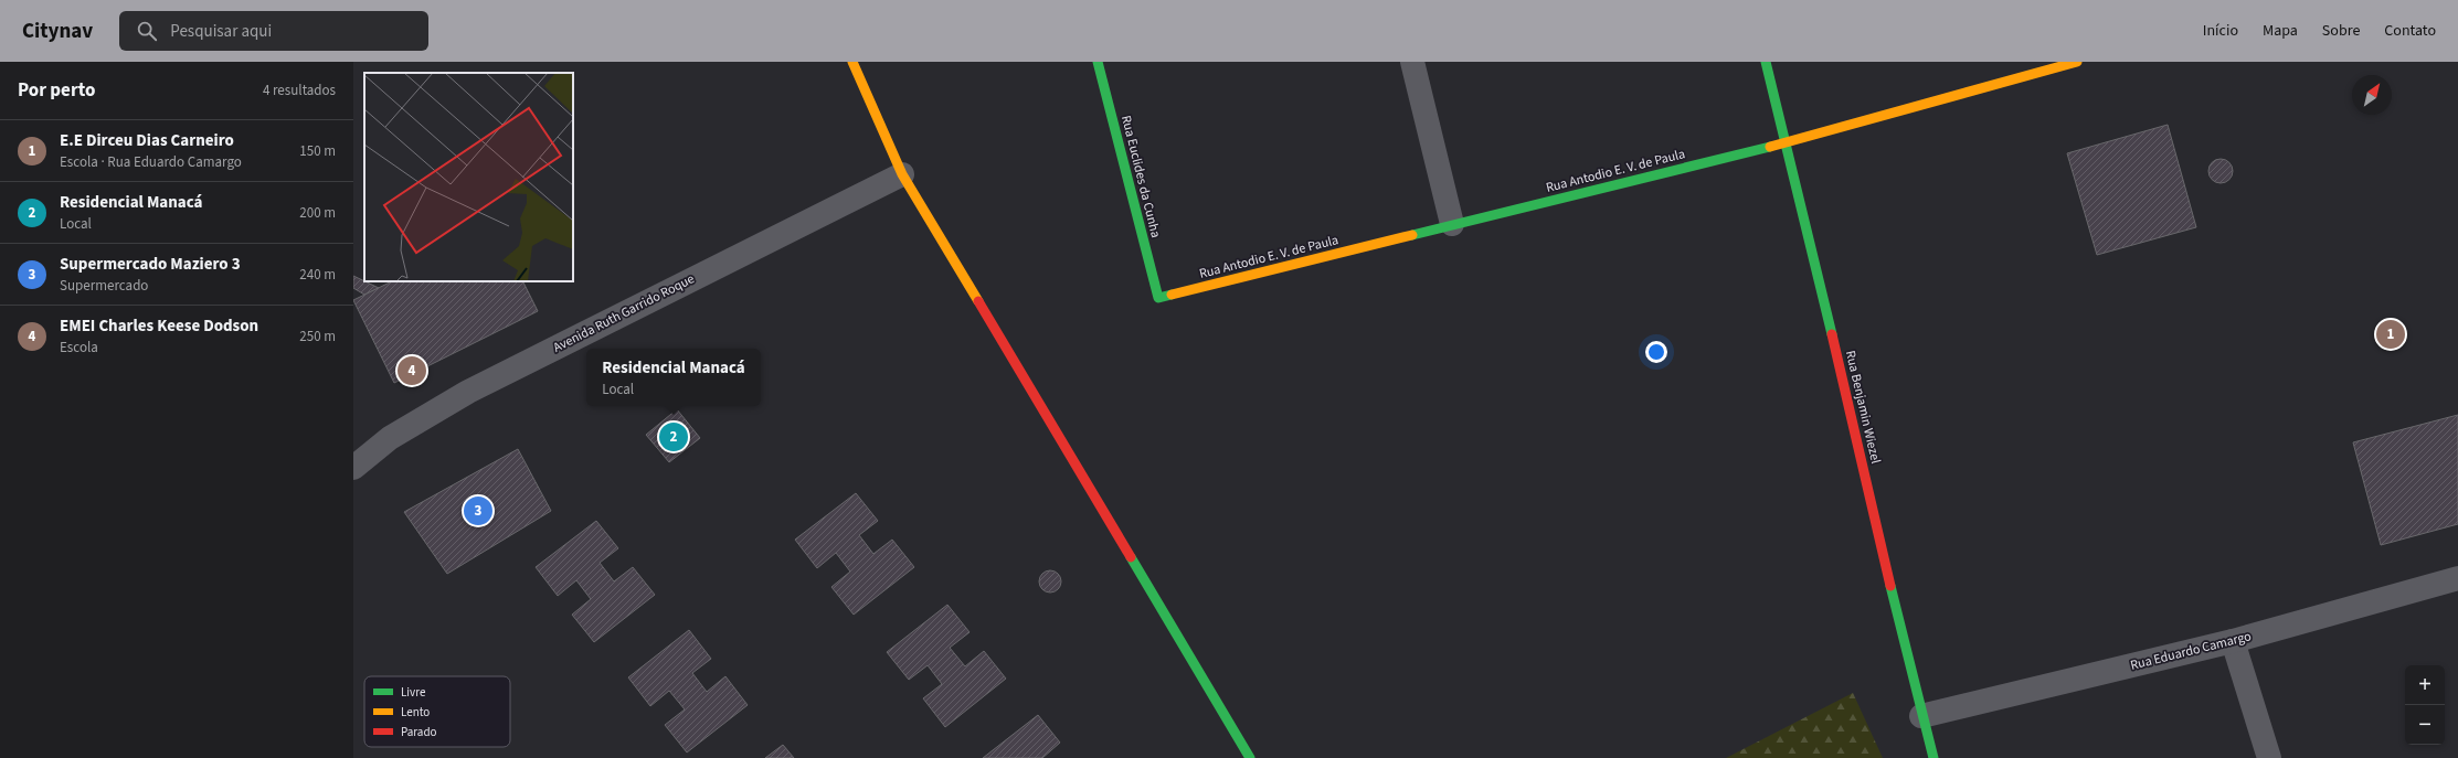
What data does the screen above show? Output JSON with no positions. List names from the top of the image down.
{
  "streets": {
    "street": [
      "Rua Antodio E. V. de Paula",
      "Rua Euclides da Cunha",
      "Avenida Ruth Garrido Roque",
      "Rua Benjamin Wiezel",
      "Rua Eduardo Camargo"
    ]
  },
  "crossings": [
    ["Rua Antodio E. V. de Paula", "Rua Euclides da Cunha"],
    ["Rua Antodio E. V. de Paula", "Rua Benjamin Wiezel"],
    ["Rua Benjamin Wiezel", "Rua Eduardo Camargo"]
  ],
  "legend": ["Livre", "Lento", "Parado"],
  "north": "top right",
  "page": {
    "header": "Citynav",
    "search": "Pesquisar aqui",
    "nav": [
      "Início",
      "Mapa",
      "Sobre",
      "Contato"
    ],
    "heading": ["Por perto", "4 resultados"],
    "list": [
      {
        "mark": "1",
        "name": "E.E Dirceu Dias Carneiro",
        "note": "Escola · Rua Eduardo Camargo",
        "value": "150 m"
      },
      {
        "mark": "2",
        "name": "Residencial Manacá",
        "note": "Local",
        "value": "200 m"
      },
      {
        "mark": "3",
        "name": "Supermercado Maziero 3",
        "note": "Supermercado",
        "value": "240 m"
      },
      {
        "mark": "4",
        "name": "EMEI Charles Keese Dodson",
        "note": "Escola",
        "value": "250 m"
      }
    ],
    "pins": [
      "1",
      "4",
      "2",
      "3"
    ],
    "popup": ["Residencial Manacá", "Local"],
    "map_buttons": ["+", "−"]
  }
}
